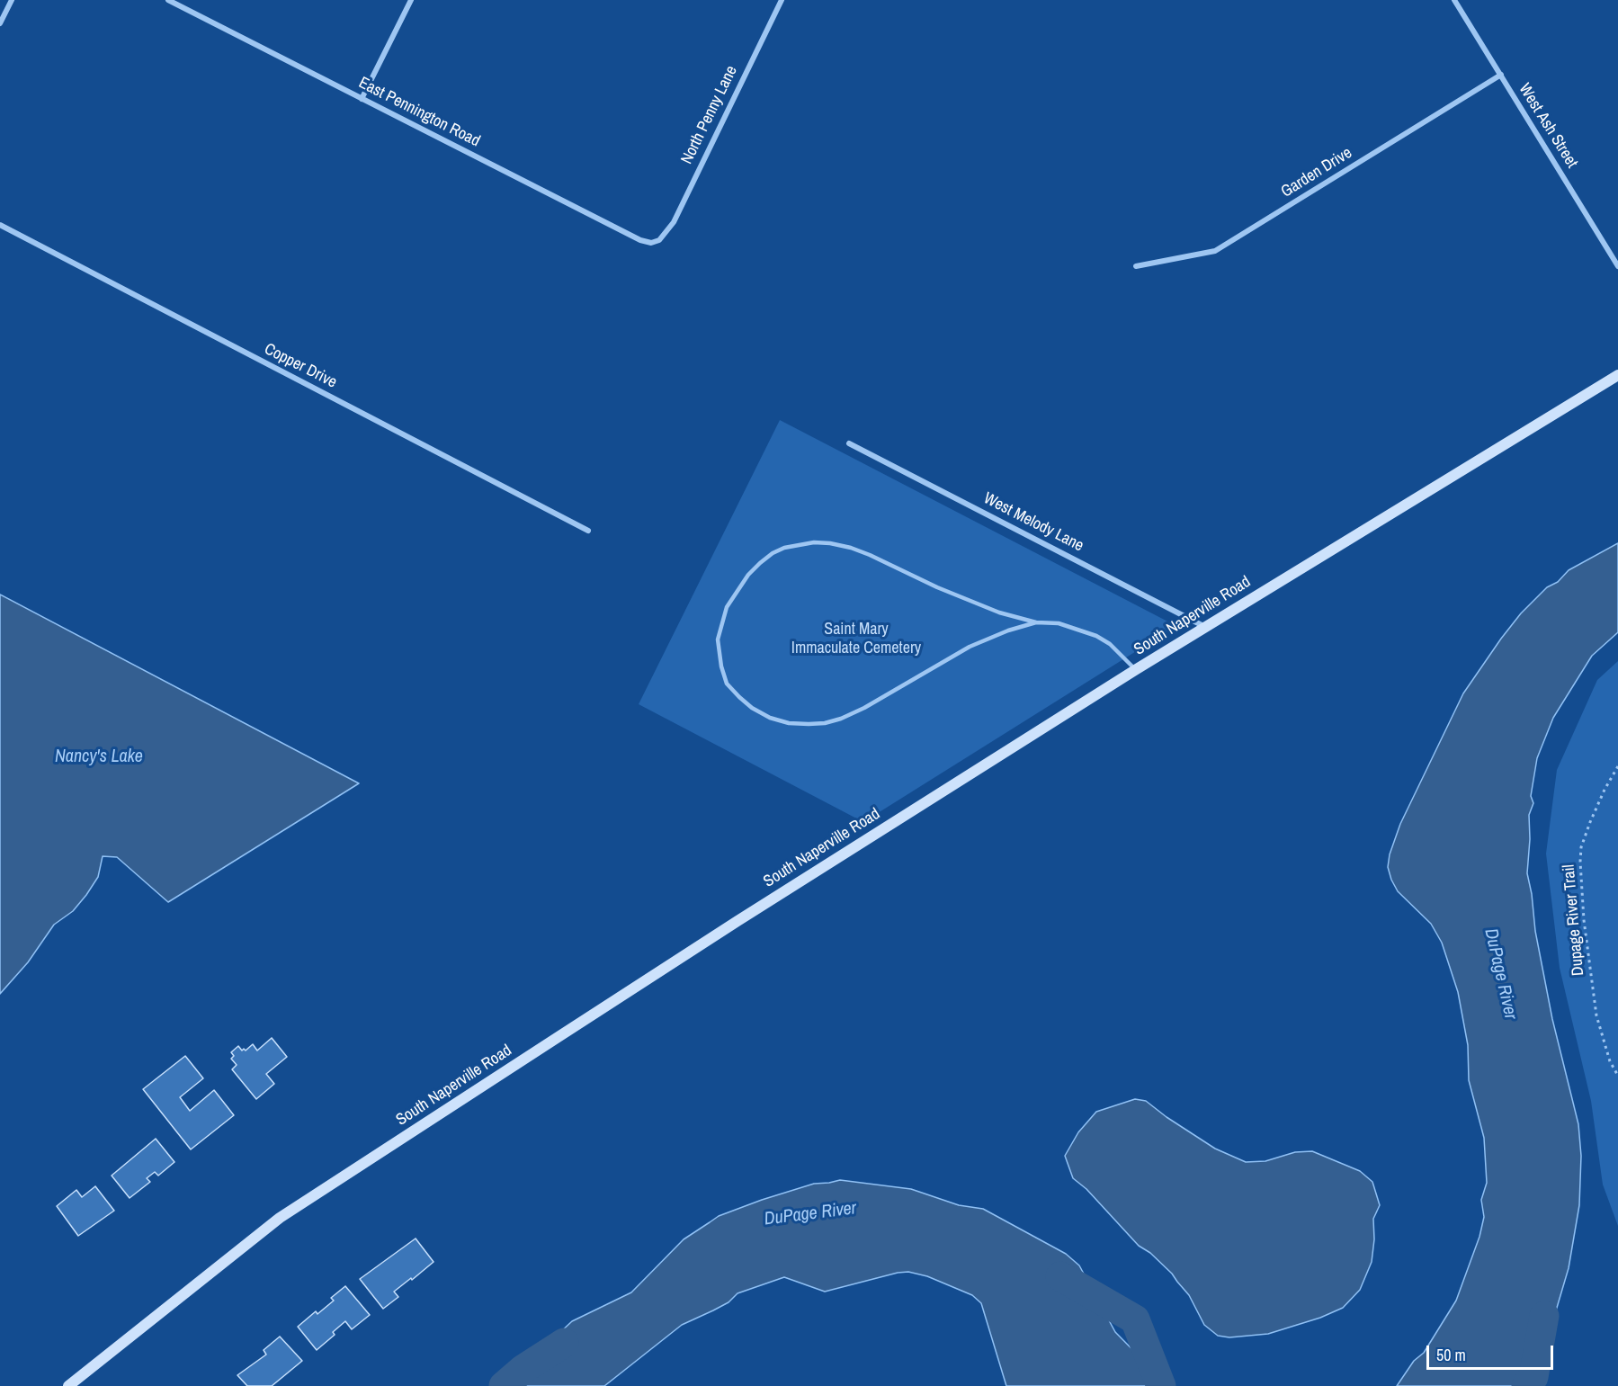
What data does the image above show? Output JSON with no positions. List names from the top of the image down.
{
  "streets": {
    "main road": ["South Naperville Road"],
    "street": [
      "East Pennington Road",
      "North Penny Lane",
      "West Ash Street",
      "Garden Drive",
      "Copper Drive",
      "West Melody Lane"
    ],
    "path": ["Dupage River Trail"]
  },
  "crossings": [
    ["East Pennington Road", "North Penny Lane"],
    ["West Ash Street", "Garden Drive"],
    ["West Melody Lane", "South Naperville Road"]
  ],
  "water": ["Nancy's Lake", "DuPage River"],
  "parks": ["Saint Mary Immaculate Cemetery"],
  "scale_bar": "50 m"
}
